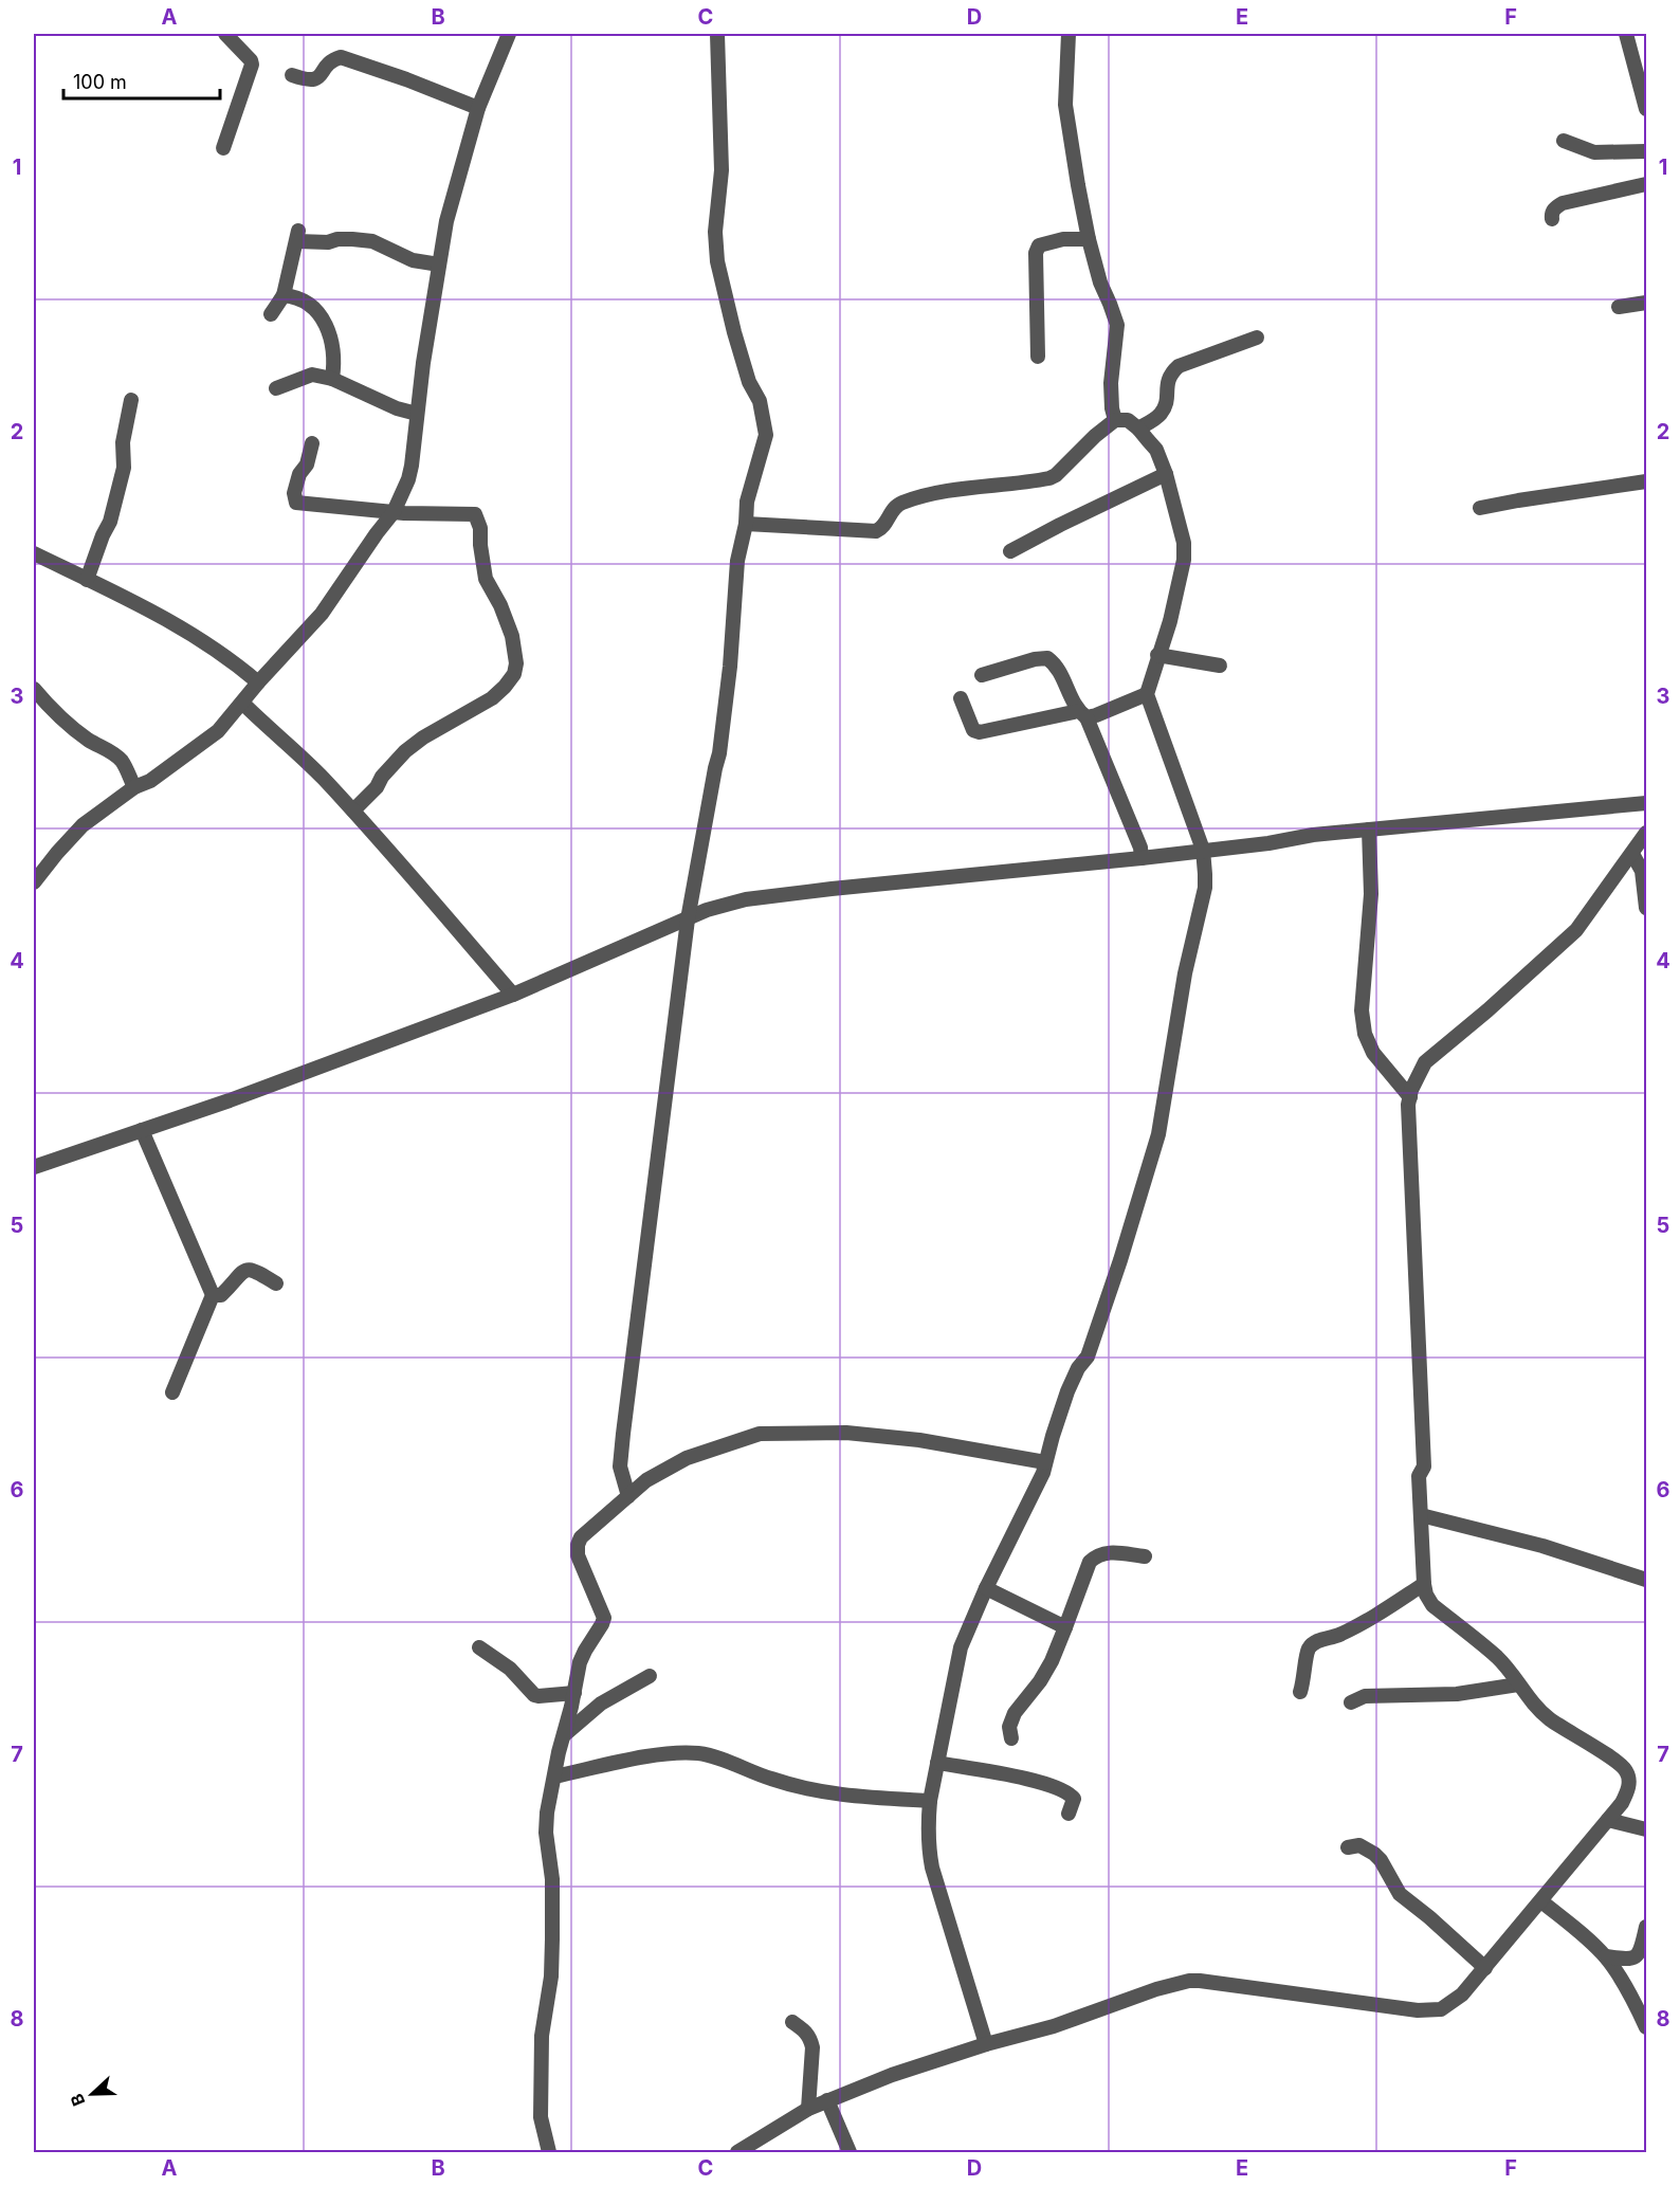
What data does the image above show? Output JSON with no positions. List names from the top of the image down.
{
  "scale_bar": "100 m",
  "north": "left",
  "grid": {
    "columns": [
      "A",
      "B",
      "C",
      "D",
      "E",
      "F"
    ],
    "rows": [
      "1",
      "2",
      "3",
      "4",
      "5",
      "6",
      "7",
      "8"
    ]
  }
}
